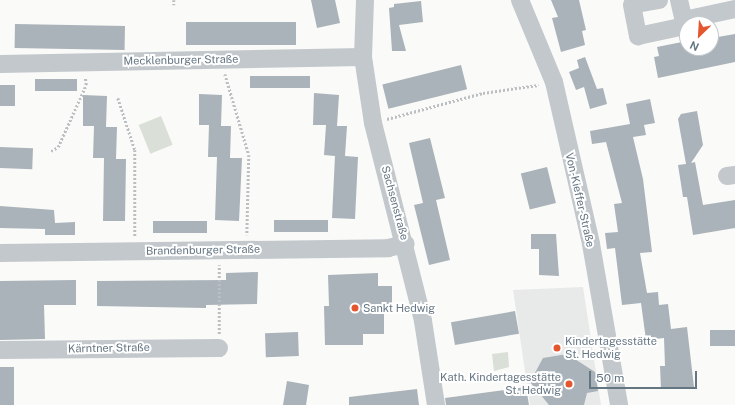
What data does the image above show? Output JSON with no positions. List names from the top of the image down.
{
  "streets": {
    "street": [
      "Mecklenburger Straße",
      "Von-Kieffer-Straße",
      "Sachsenstraße",
      "Brandenburger Straße",
      "Kärntner Straße"
    ]
  },
  "crossings": [
    ["Mecklenburger Straße", "Sachsenstraße"],
    ["Sachsenstraße", "Brandenburger Straße"]
  ],
  "places": ["Sankt Hedwig", "Kindertagesstätte St. Hedwig", "Kath. Kindertagesstätte St. Hedwig"],
  "scale_bar": "50 m",
  "north": "bottom left"
}
